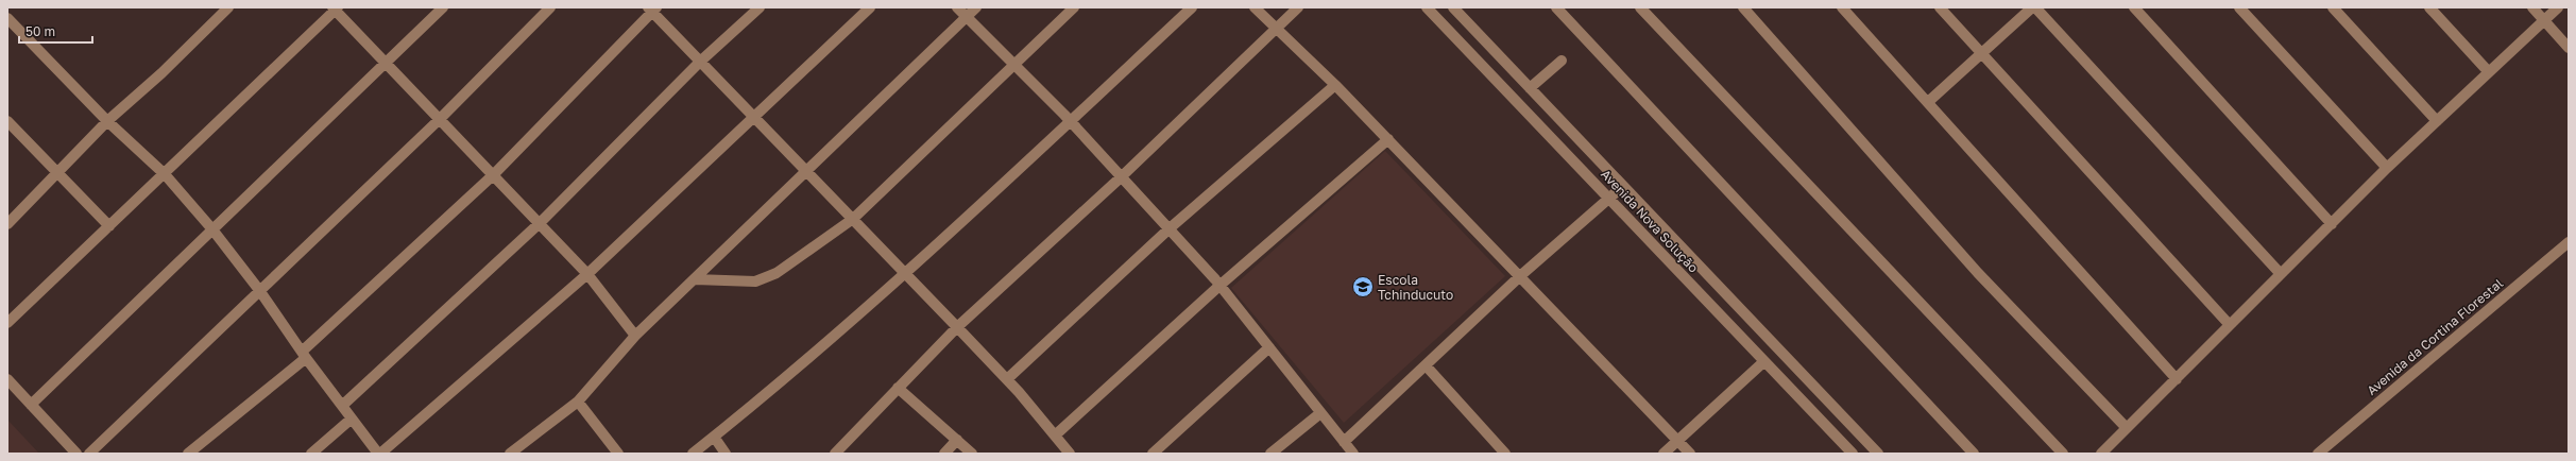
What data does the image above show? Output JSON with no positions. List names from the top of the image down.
{
  "streets": {
    "street": ["Avenida Nova Solução", "Avenida da Cortina Florestal"]
  },
  "places": {
    "school or university": ["Escola Tchinducuto"]
  },
  "scale_bar": "50 m"
}
